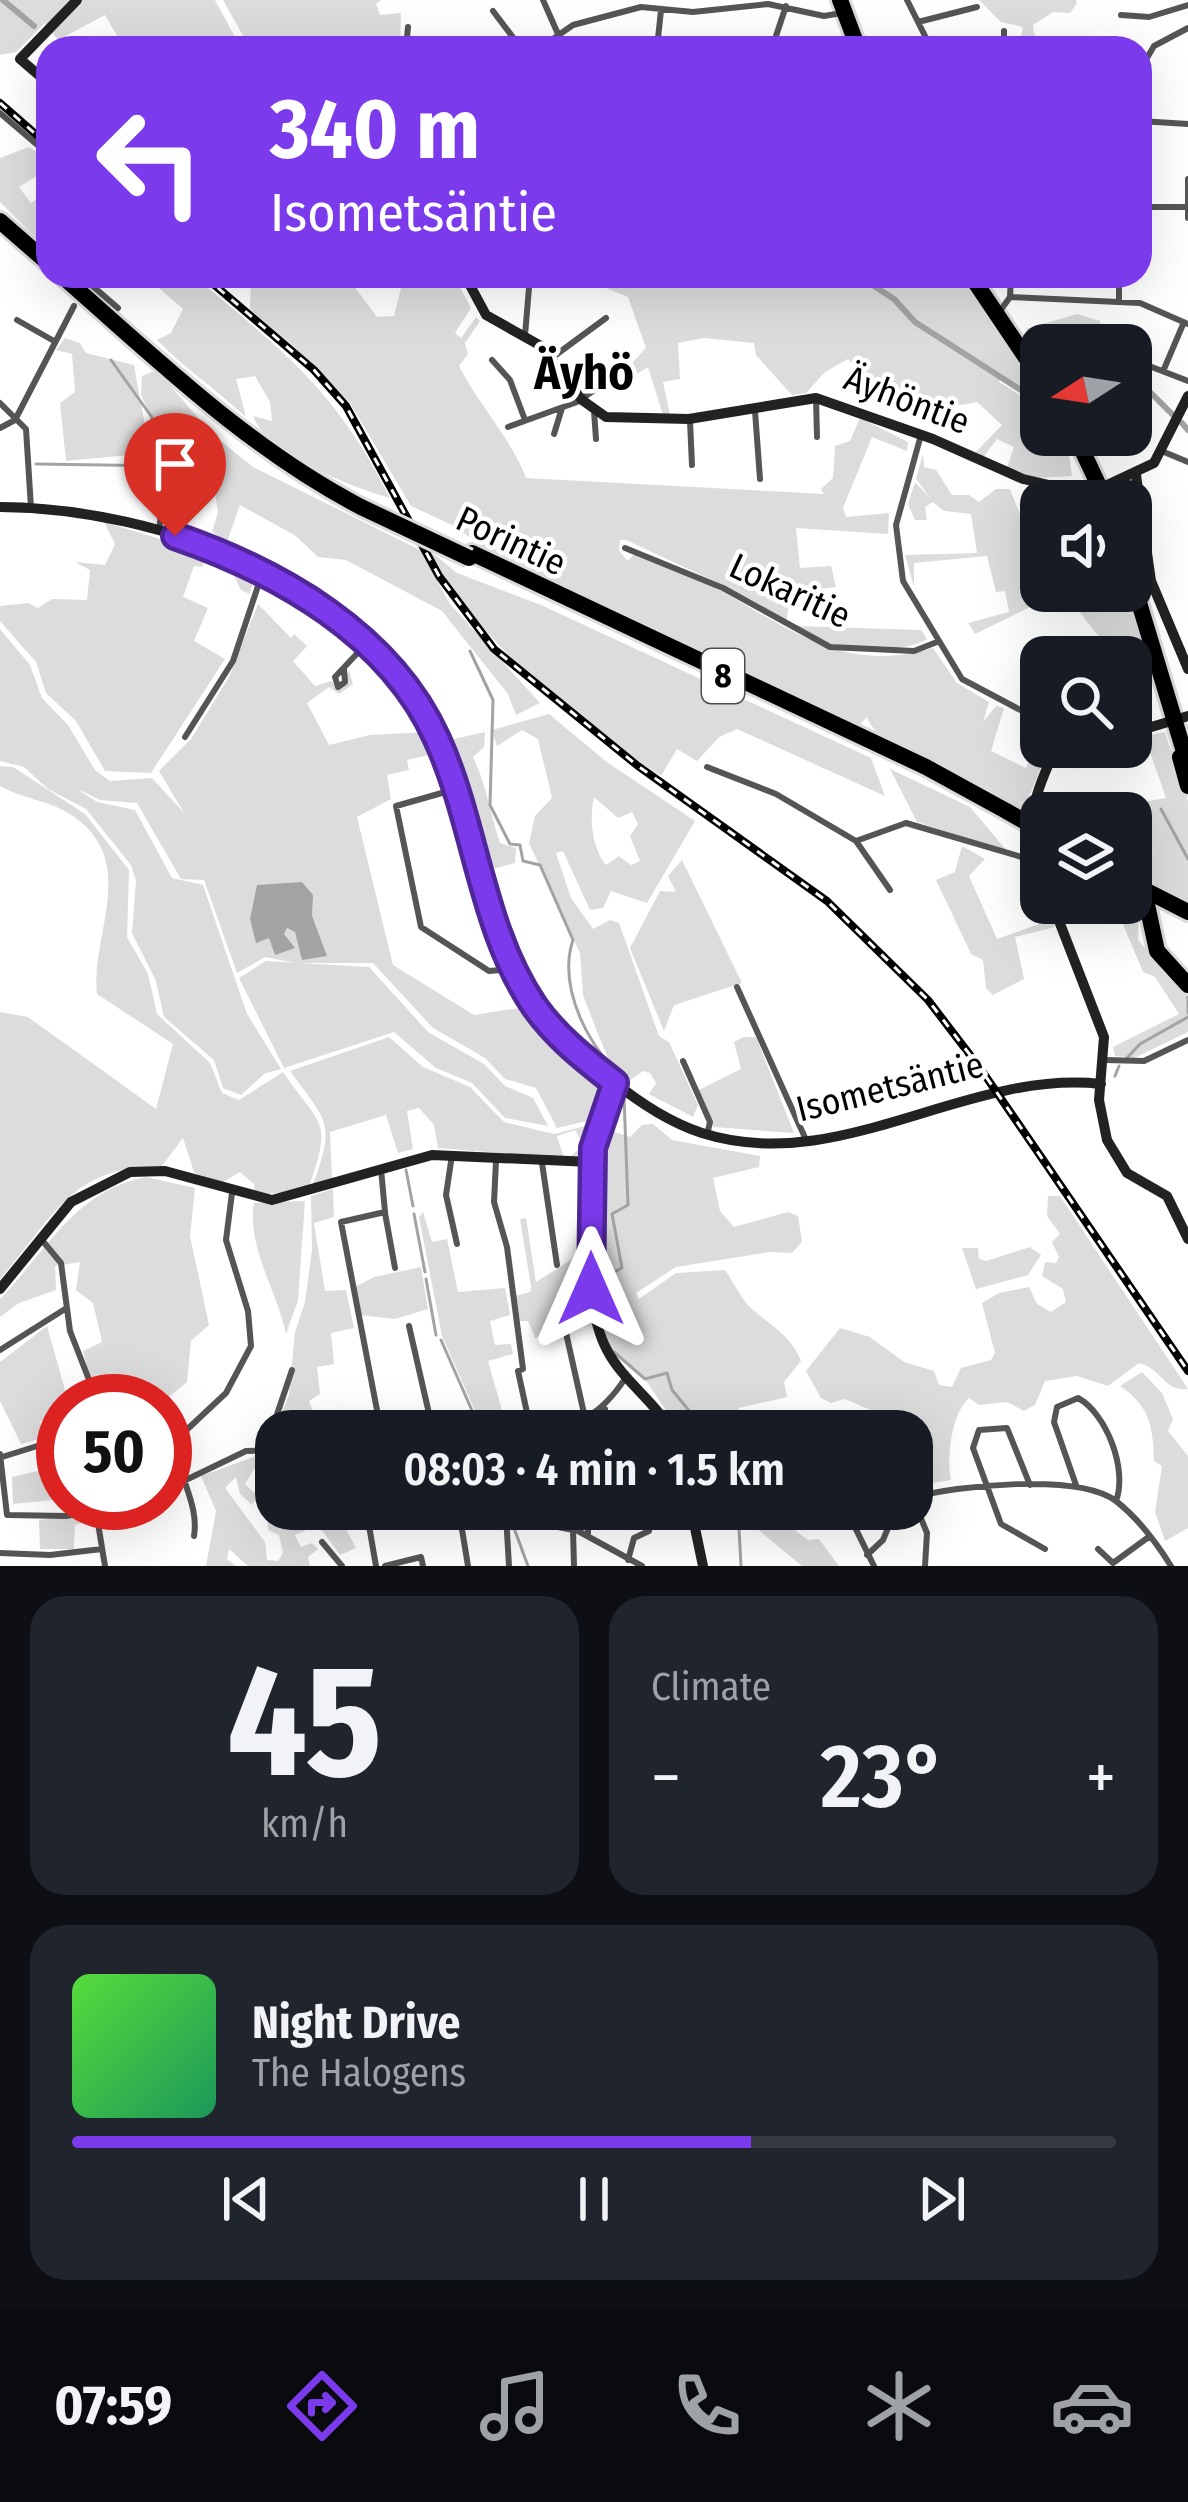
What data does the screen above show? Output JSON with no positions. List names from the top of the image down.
{
  "streets": {
    "highway": ["Porintie", "8"],
    "main road": ["Äyhöntie", "Isometsäntie"],
    "street": ["Lokaritie"]
  },
  "districts": ["Äyhö"],
  "north": "left",
  "page": {
    "turn": ["340 m", "Isometsäntie"],
    "limit": "50",
    "trip": "08:03 · 4 min · 1.5 km",
    "tile": [
      ["45", "km/h"],
      "Climate"
    ],
    "heat": ["−", "23°", "+"],
    "song": ["Night Drive", "The Halogens"],
    "tabs": "07:59"
  }
}
